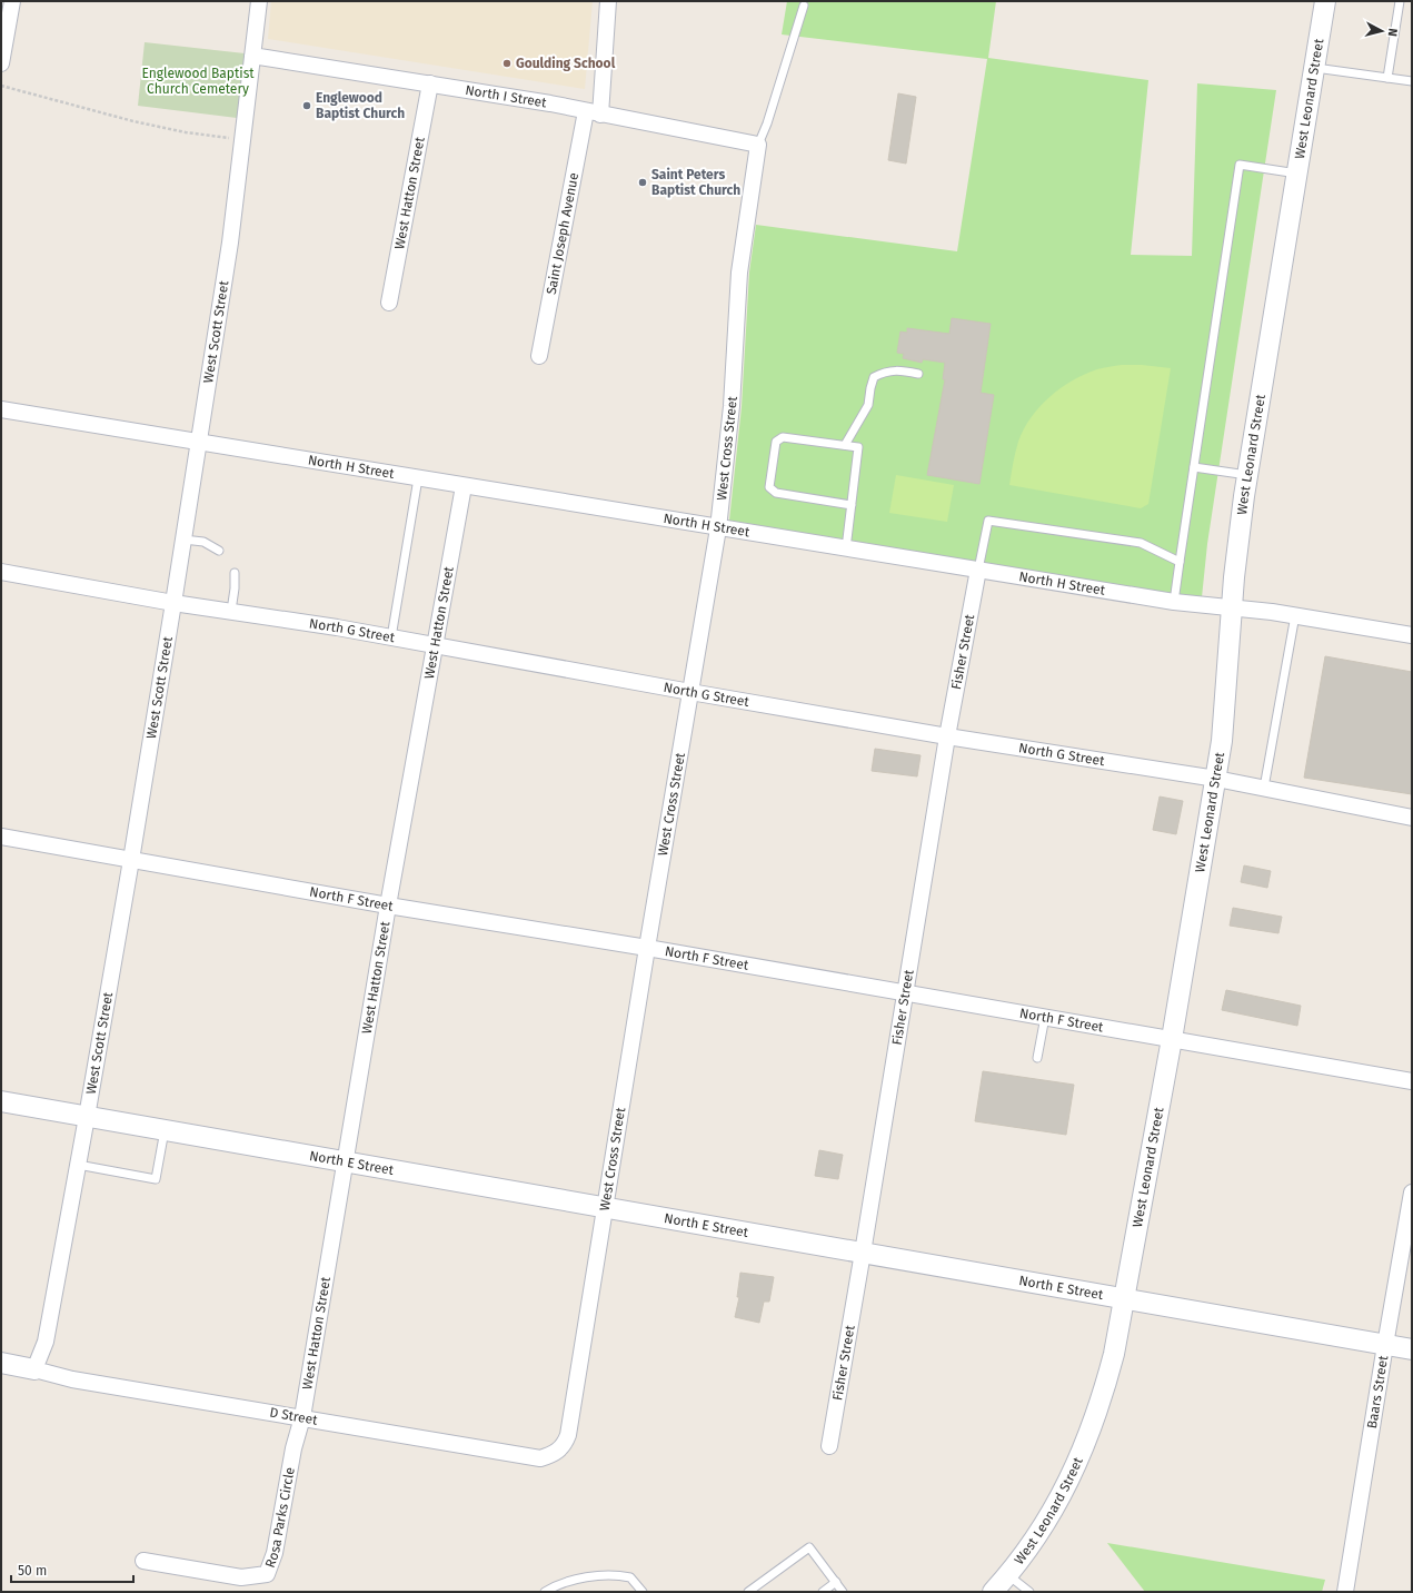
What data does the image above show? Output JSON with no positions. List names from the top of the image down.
{
  "streets": {
    "street": [
      "North I Street",
      "West Leonard Street",
      "West Hatton Street",
      "Saint Joseph Avenue",
      "West Scott Street",
      "West Cross Street",
      "North H Street",
      "North G Street",
      "Fisher Street",
      "North F Street",
      "North E Street",
      "Baars Street",
      "D Street",
      "Rosa Parks Circle"
    ]
  },
  "crossings": [
    ["North I Street", "West Hatton Street"],
    ["North I Street", "Saint Joseph Avenue"],
    ["North I Street", "West Scott Street"],
    ["North I Street", "West Cross Street"],
    ["West Leonard Street", "North H Street"],
    ["West Leonard Street", "North G Street"],
    ["West Leonard Street", "North F Street"],
    ["West Leonard Street", "North E Street"],
    ["West Hatton Street", "North H Street"],
    ["West Hatton Street", "North G Street"],
    ["West Hatton Street", "North F Street"],
    ["West Hatton Street", "North E Street"],
    ["West Hatton Street", "D Street"],
    ["West Hatton Street", "Rosa Parks Circle"],
    ["West Scott Street", "North H Street"],
    ["West Scott Street", "North G Street"],
    ["West Scott Street", "North F Street"],
    ["West Scott Street", "North E Street"],
    ["West Scott Street", "D Street"],
    ["West Cross Street", "North H Street"],
    ["West Cross Street", "North G Street"],
    ["West Cross Street", "North F Street"],
    ["West Cross Street", "North E Street"],
    ["West Cross Street", "D Street"],
    ["North H Street", "Fisher Street"],
    ["North G Street", "Fisher Street"],
    ["Fisher Street", "North F Street"],
    ["Fisher Street", "North E Street"],
    ["North E Street", "Baars Street"],
    ["D Street", "Rosa Parks Circle"]
  ],
  "parks": ["Englewood Baptist Church Cemetery"],
  "places": ["Goulding School", "Englewood Baptist Church", "Saint Peters Baptist Church"],
  "scale_bar": "50 m",
  "north": "right"
}
